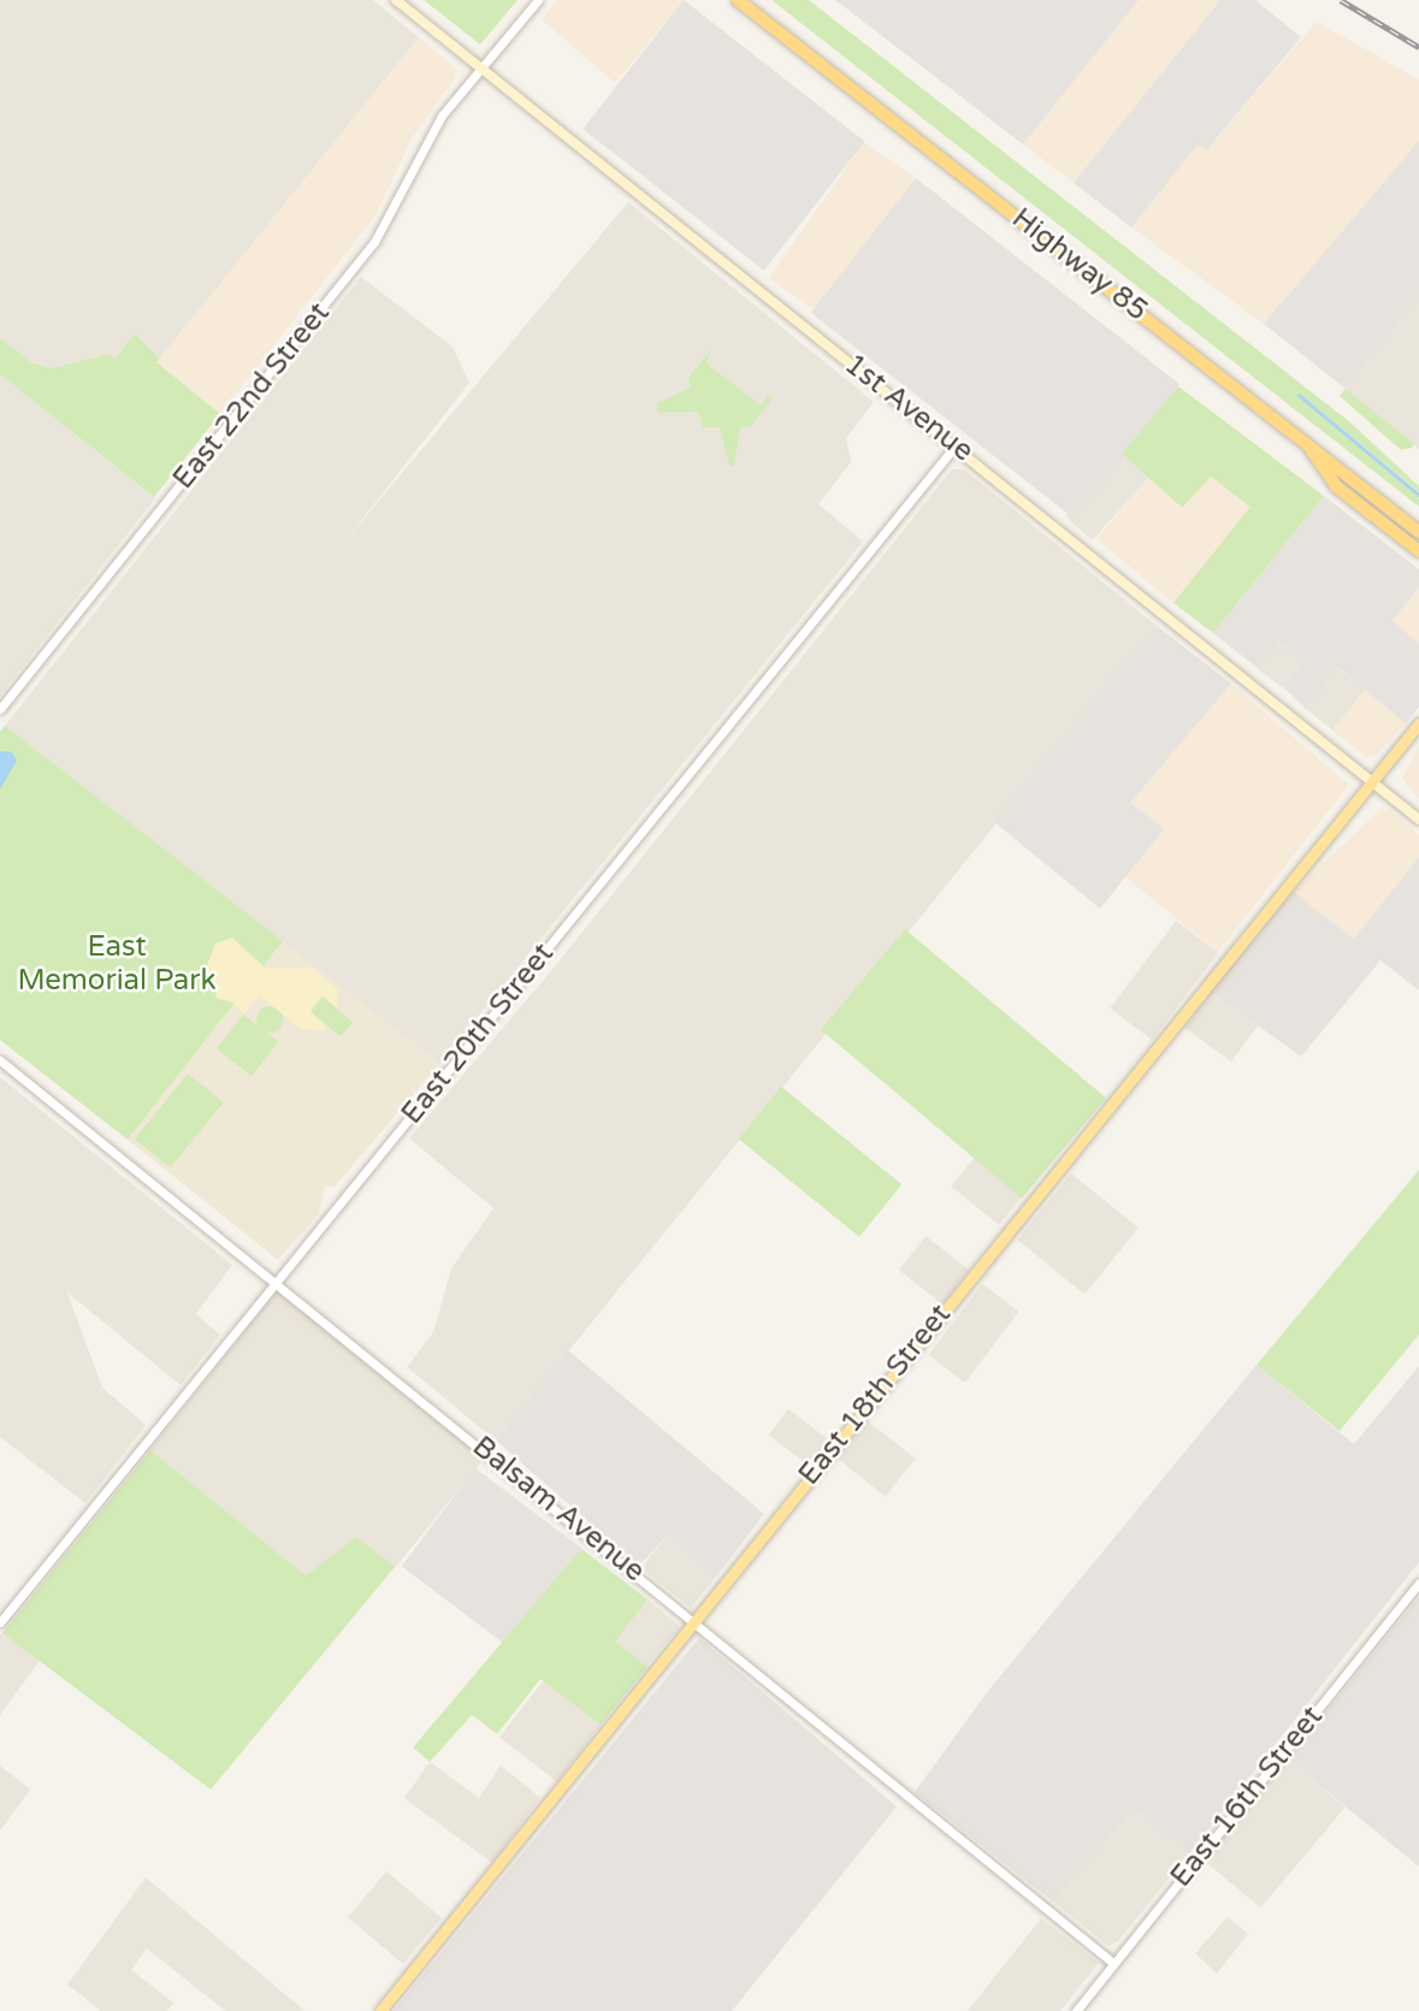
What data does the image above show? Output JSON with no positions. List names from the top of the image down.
{
  "streets": {
    "highway": ["Highway 85"],
    "main road": ["1st Avenue", "East 18th Street"],
    "street": [
      "East 22nd Street",
      "East 20th Street",
      "Balsam Avenue",
      "East 16th Street"
    ]
  },
  "crossings": [
    ["East 22nd Street", "1st Avenue"],
    ["1st Avenue", "East 20th Street"],
    ["1st Avenue", "East 18th Street"],
    ["East 20th Street", "Balsam Avenue"],
    ["East 18th Street", "Balsam Avenue"],
    ["Balsam Avenue", "East 16th Street"]
  ],
  "parks": ["East Memorial Park"]
}
